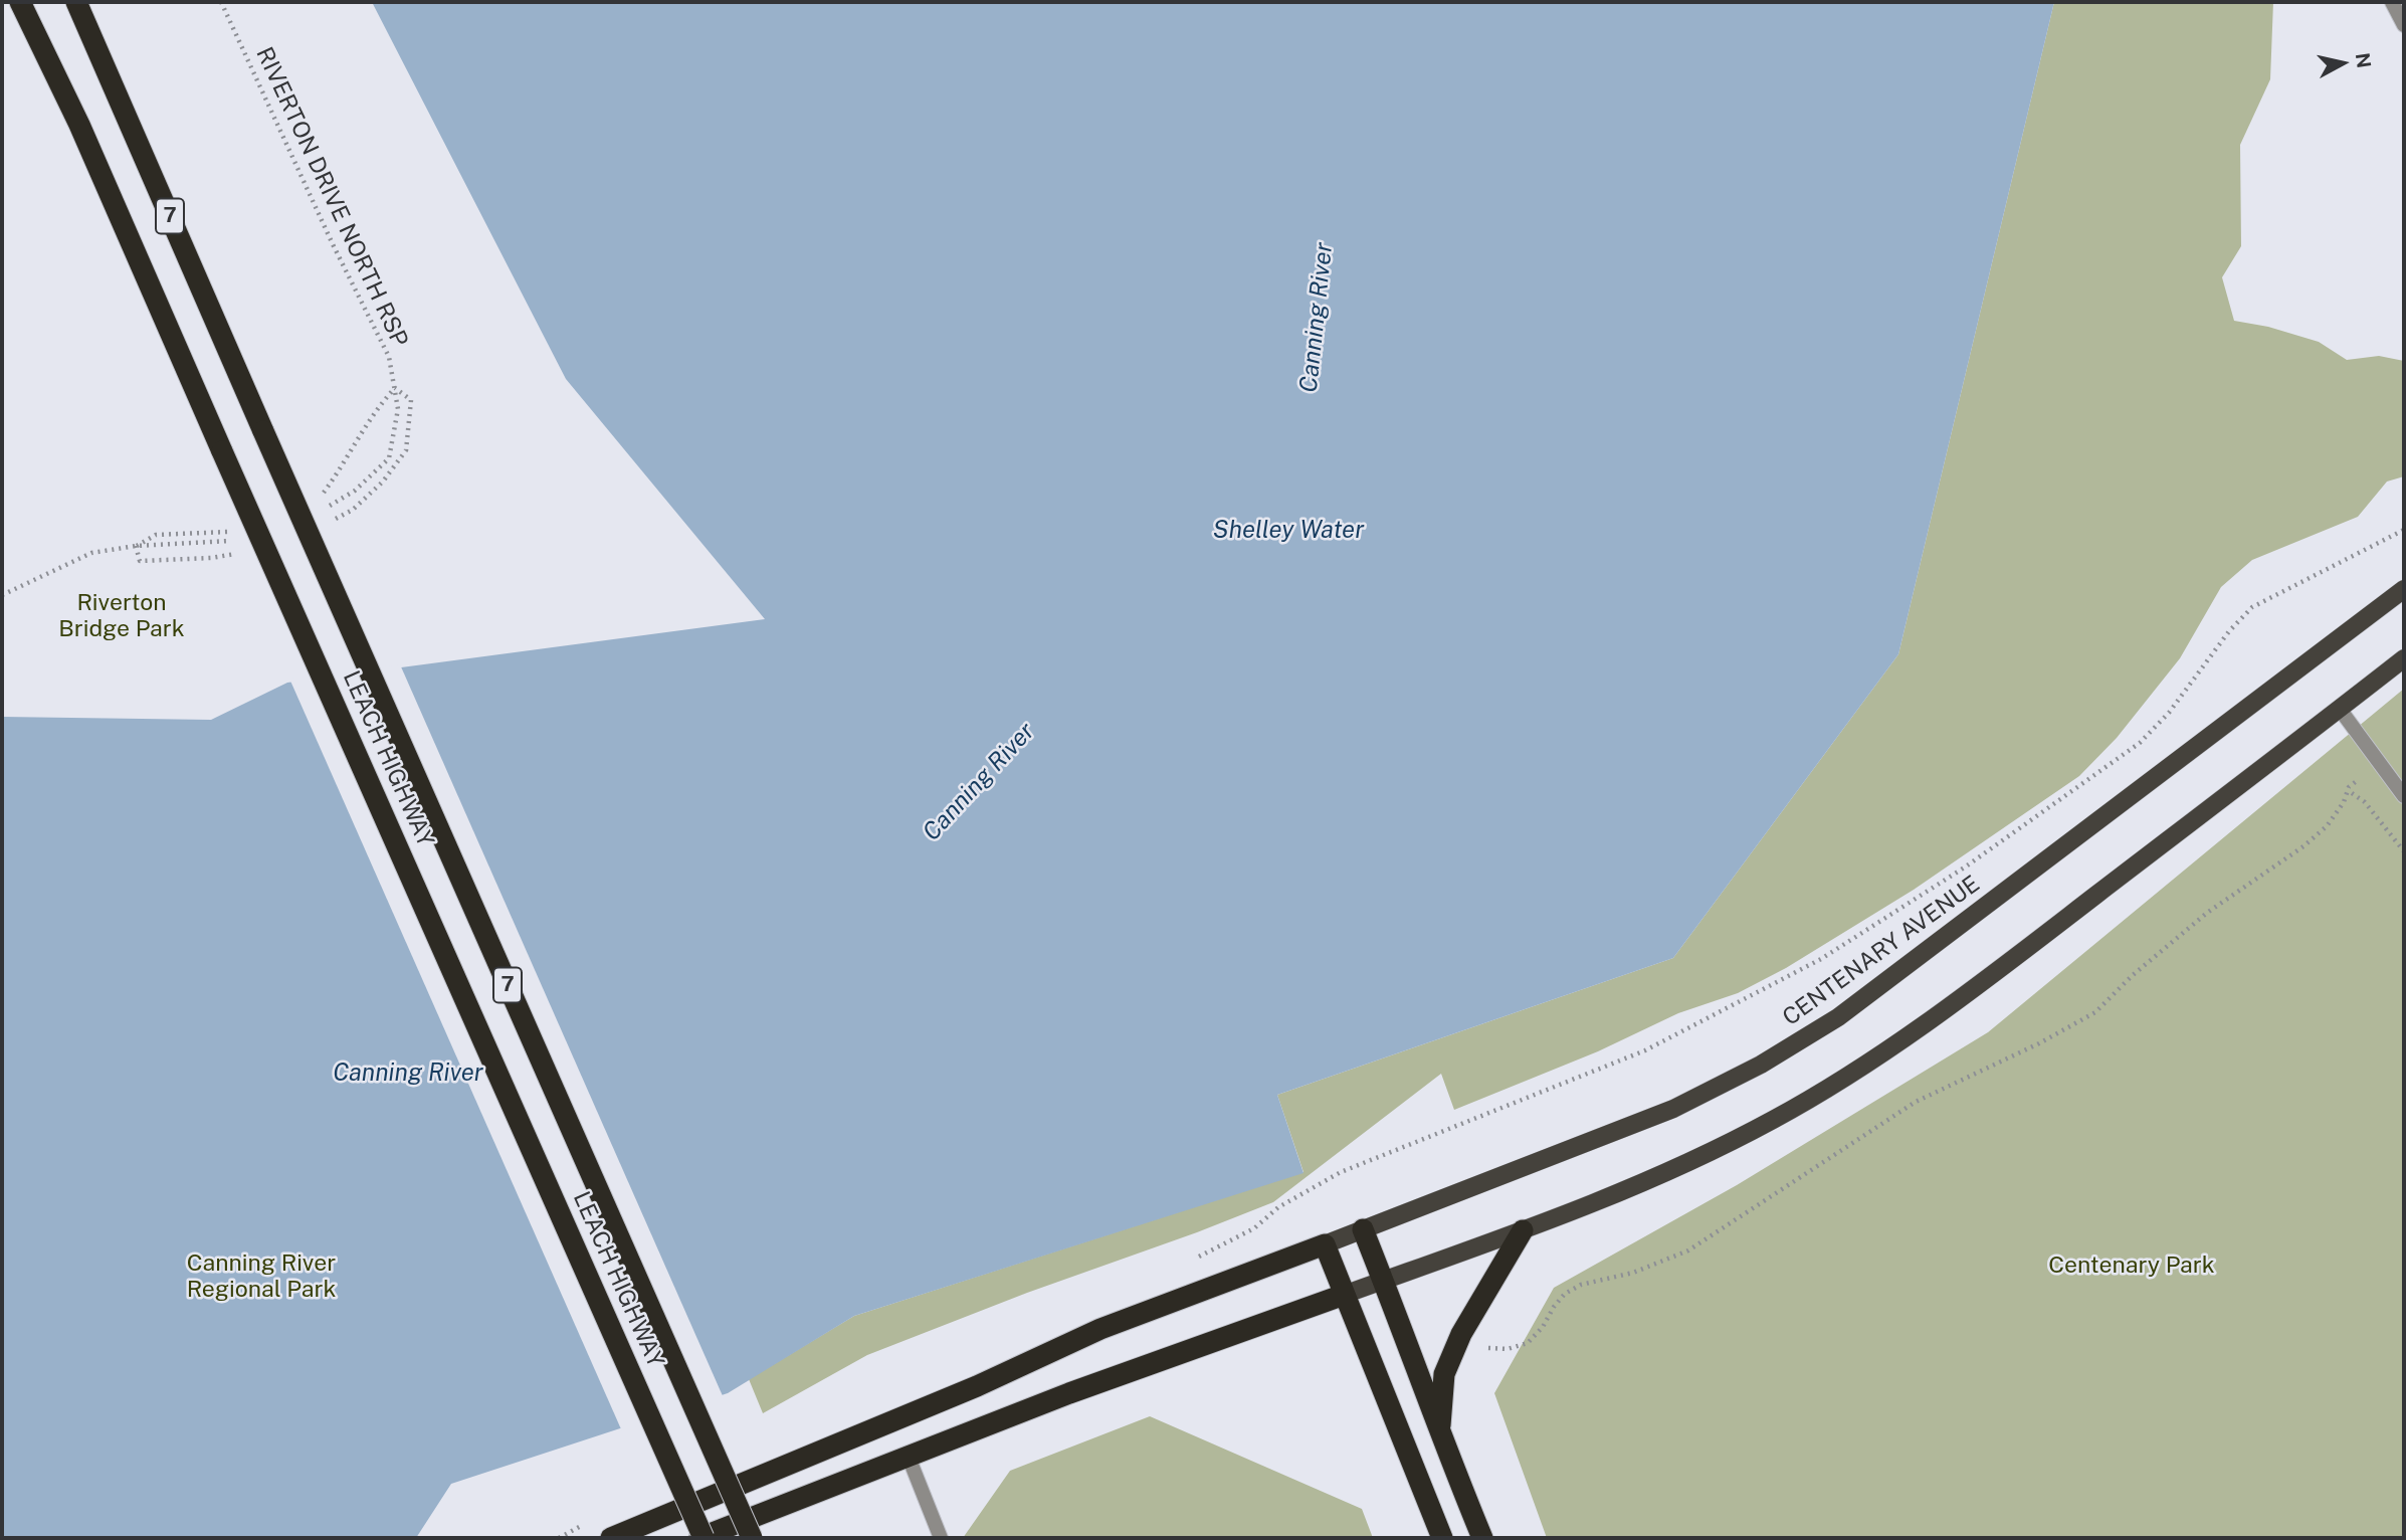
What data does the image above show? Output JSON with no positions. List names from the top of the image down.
{
  "streets": {
    "highway": ["7", "LEACH HIGHWAY"],
    "main road": ["CENTENARY AVENUE"],
    "path": ["RIVERTON DRIVE NORTH RSP"]
  },
  "water": ["Canning River", "Shelley Water"],
  "parks": ["Riverton Bridge Park", "Canning River Regional Park", "Centenary Park"],
  "north": "right"
}
